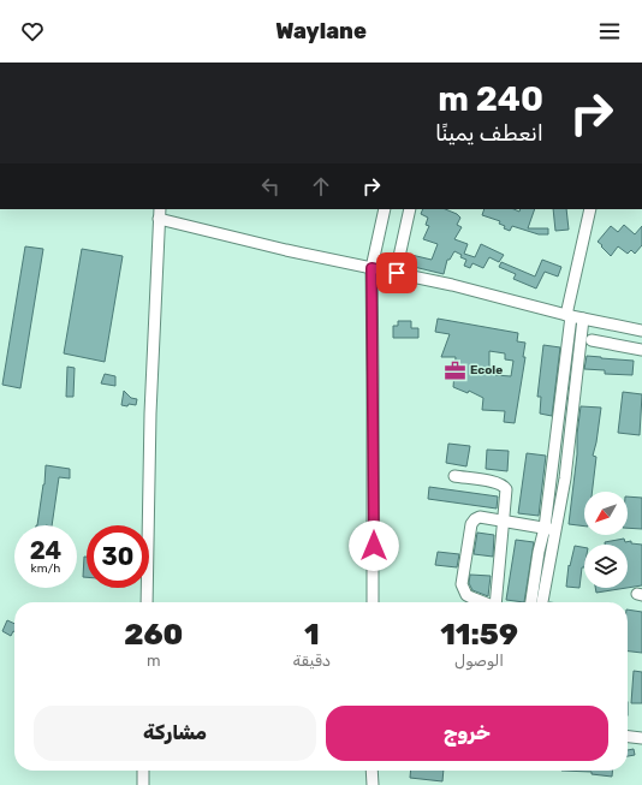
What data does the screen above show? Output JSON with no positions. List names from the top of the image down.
{
  "places": {
    "office": ["Ecole"]
  },
  "north": "bottom left",
  "page": {
    "header": "Waylane",
    "turn": ["240 m", "انعطف يمينًا"],
    "speed": "24 km/h",
    "limit": "30",
    "eta": [
      "11:59",
      "الوصول",
      "1",
      "دقيقة",
      "260",
      "m"
    ],
    "buttons": ["خروج", "مشاركة"]
  }
}
